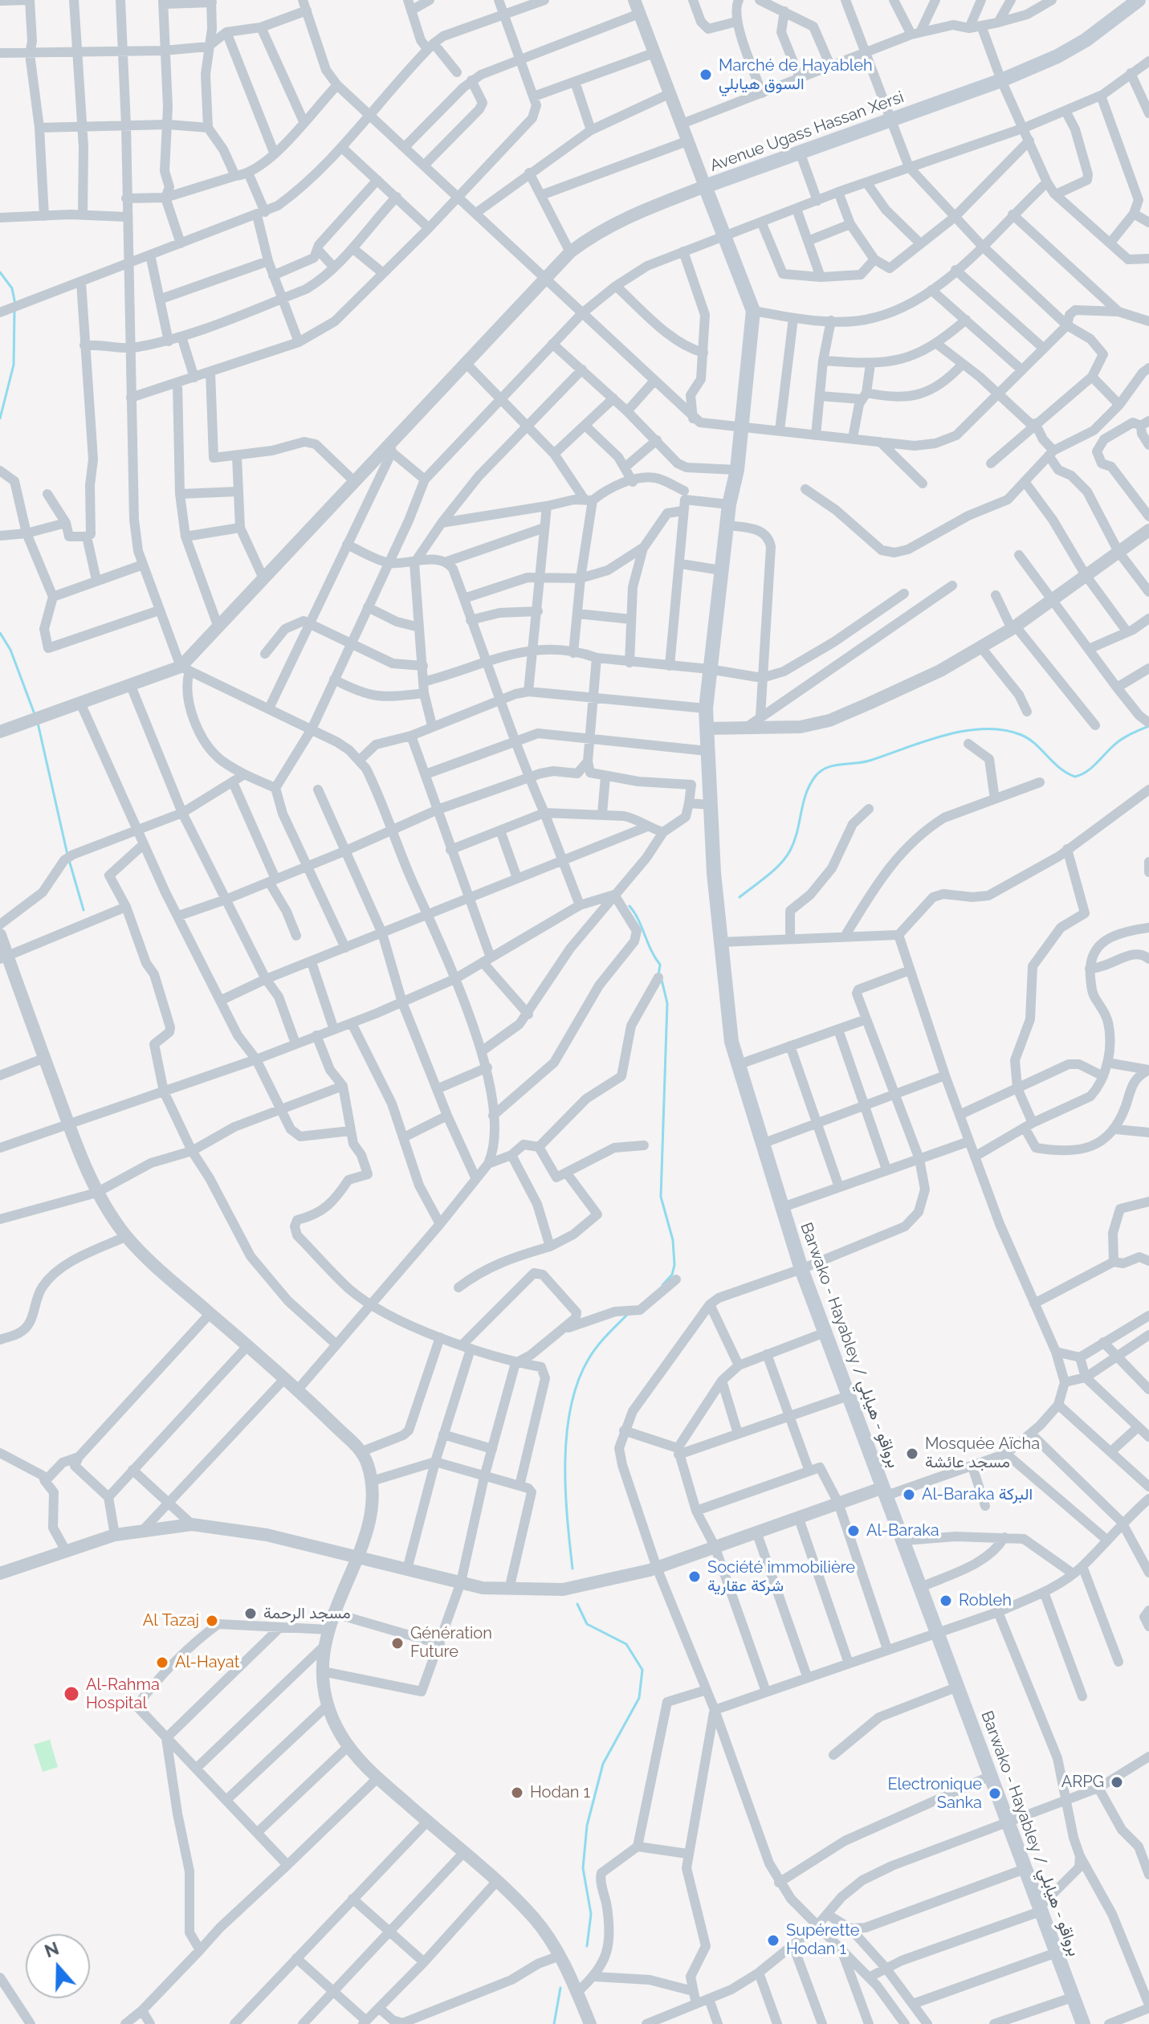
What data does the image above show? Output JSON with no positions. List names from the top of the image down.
{
  "streets": {
    "main road": ["Avenue Ugass Hassan Xersi", "Barwako - Hayabley / برواقو - هيابلي"]
  },
  "crossings": [
    ["Avenue Ugass Hassan Xersi", "Barwako - Hayabley / برواقو - هيابلي"]
  ],
  "places": [
    "Marché de Hayableh السوق هيابلي",
    "Mosquée Aïcha مسجد عائشة",
    "Al-Baraka البركة",
    "Al-Baraka",
    "Société immobilière شركة عقارية",
    "Robleh",
    "مسجد الرحمة",
    "Al Tazaj",
    "Génération Future",
    "Al-Hayat",
    "Al-Rahma Hospital",
    "ARPG",
    "Hodan 1",
    "Electronique Sanka",
    "Supérette Hodan 1"
  ],
  "north": "top"
}
